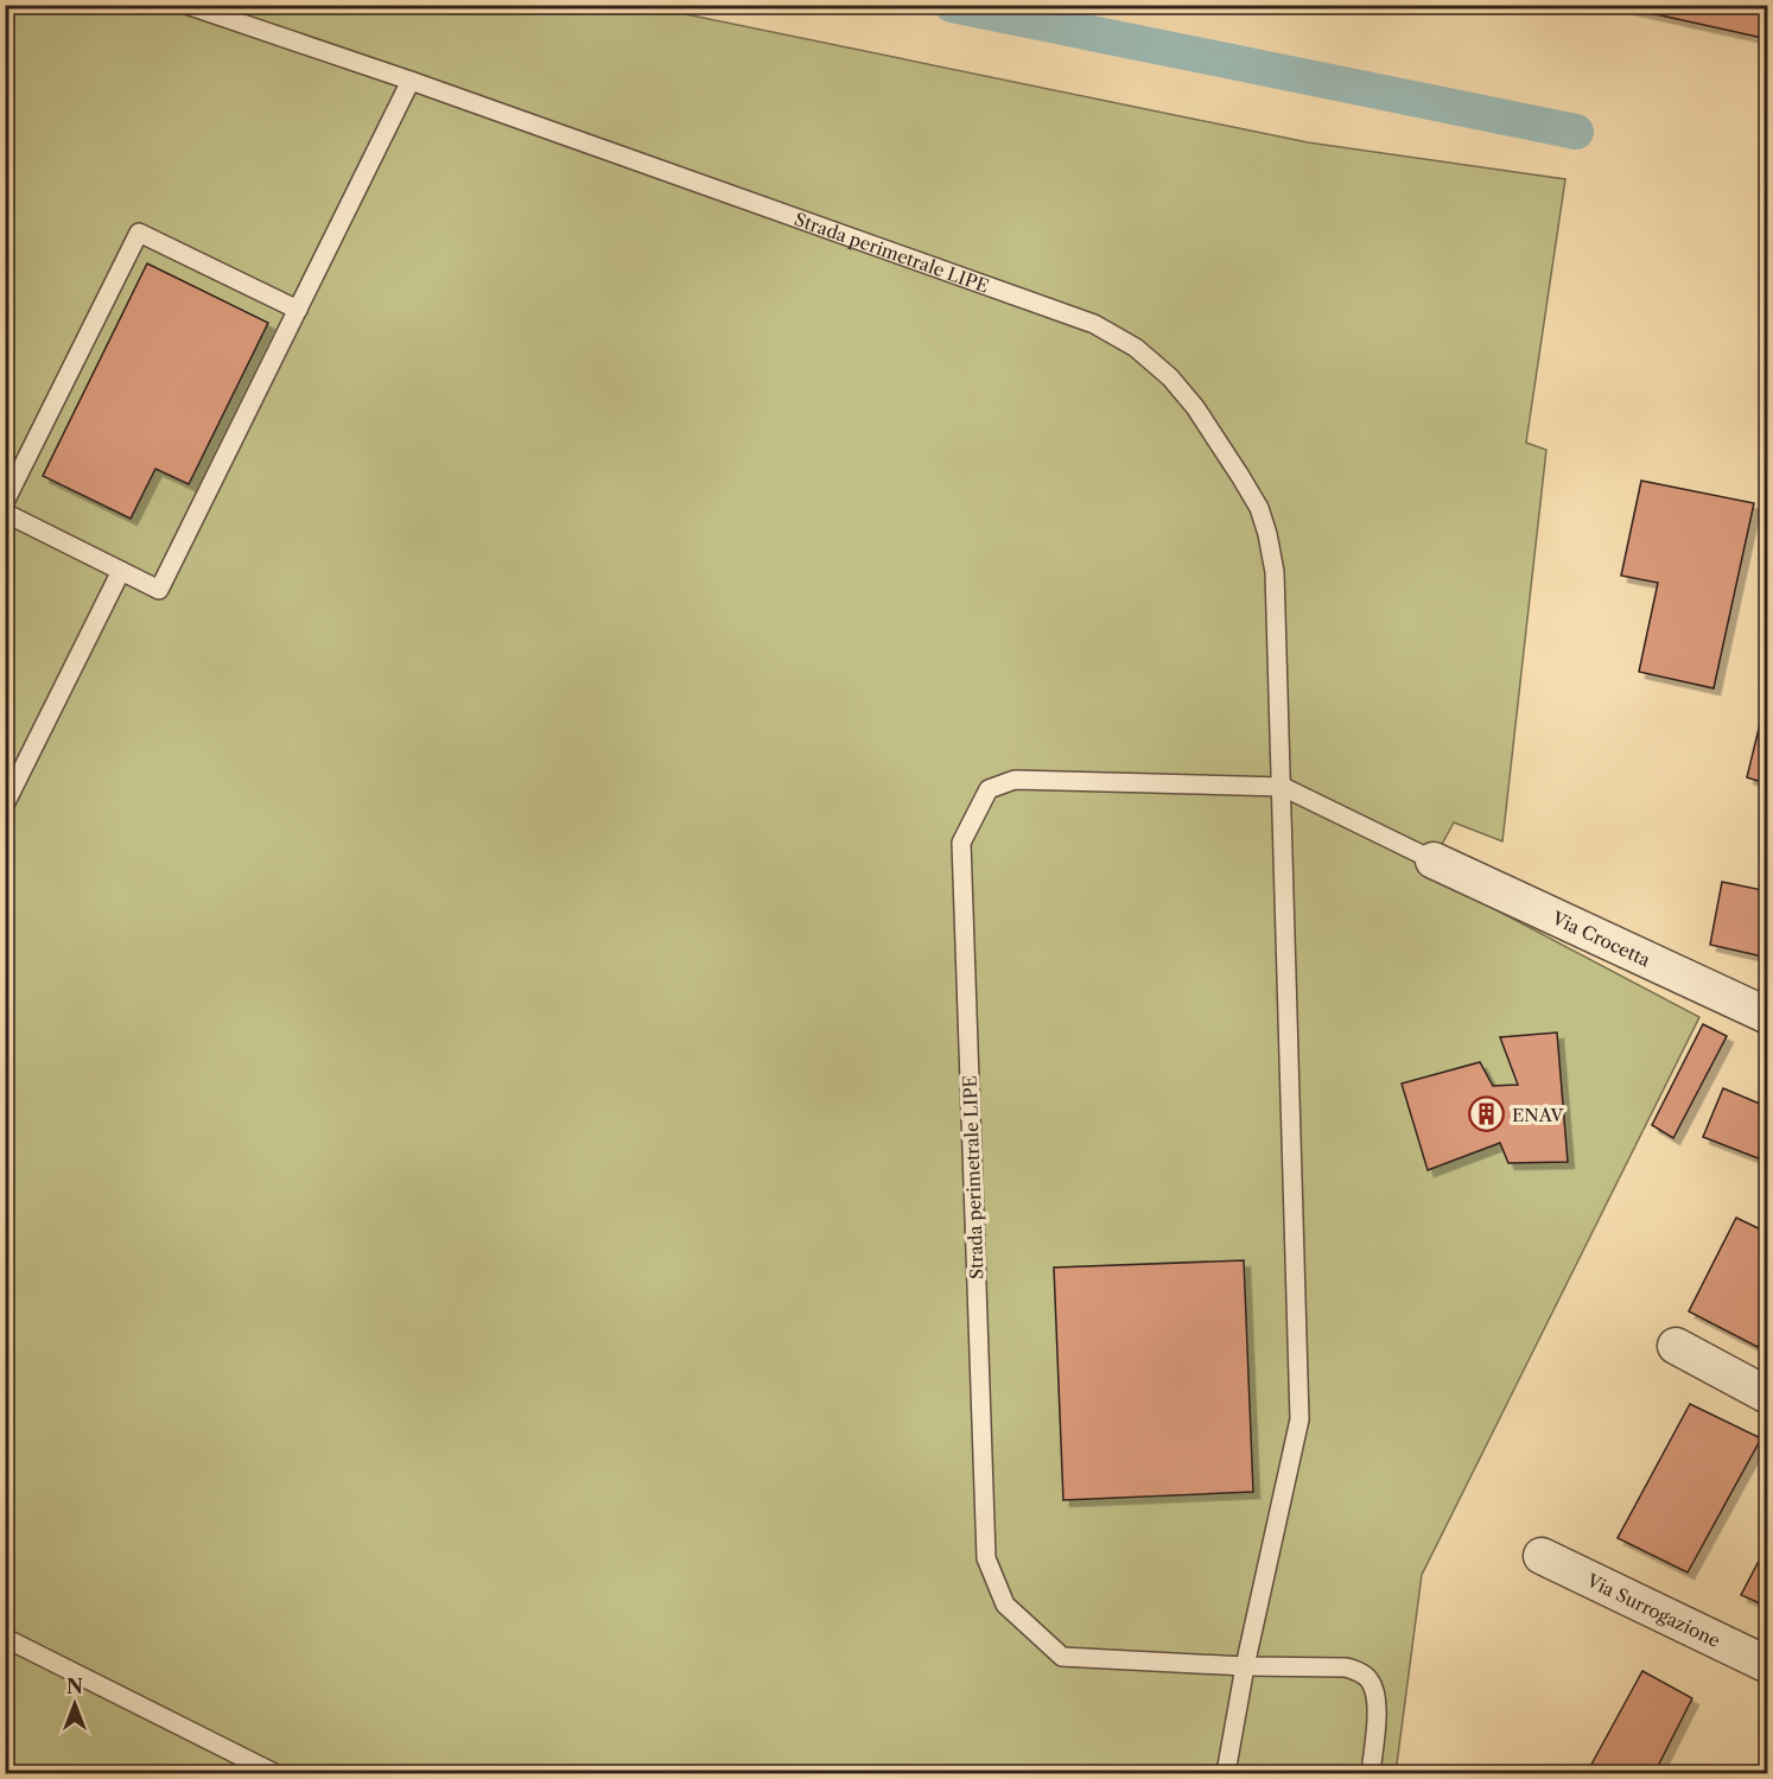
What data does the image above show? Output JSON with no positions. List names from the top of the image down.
{
  "streets": {
    "street": ["Via Crocetta", "Via Surrogazione"],
    "lane": ["Strada perimetrale LIPE"]
  },
  "crossings": [
    ["Strada perimetrale LIPE", "Via Crocetta"]
  ],
  "places": {
    "building": ["ENAV"]
  },
  "north": "top"
}
